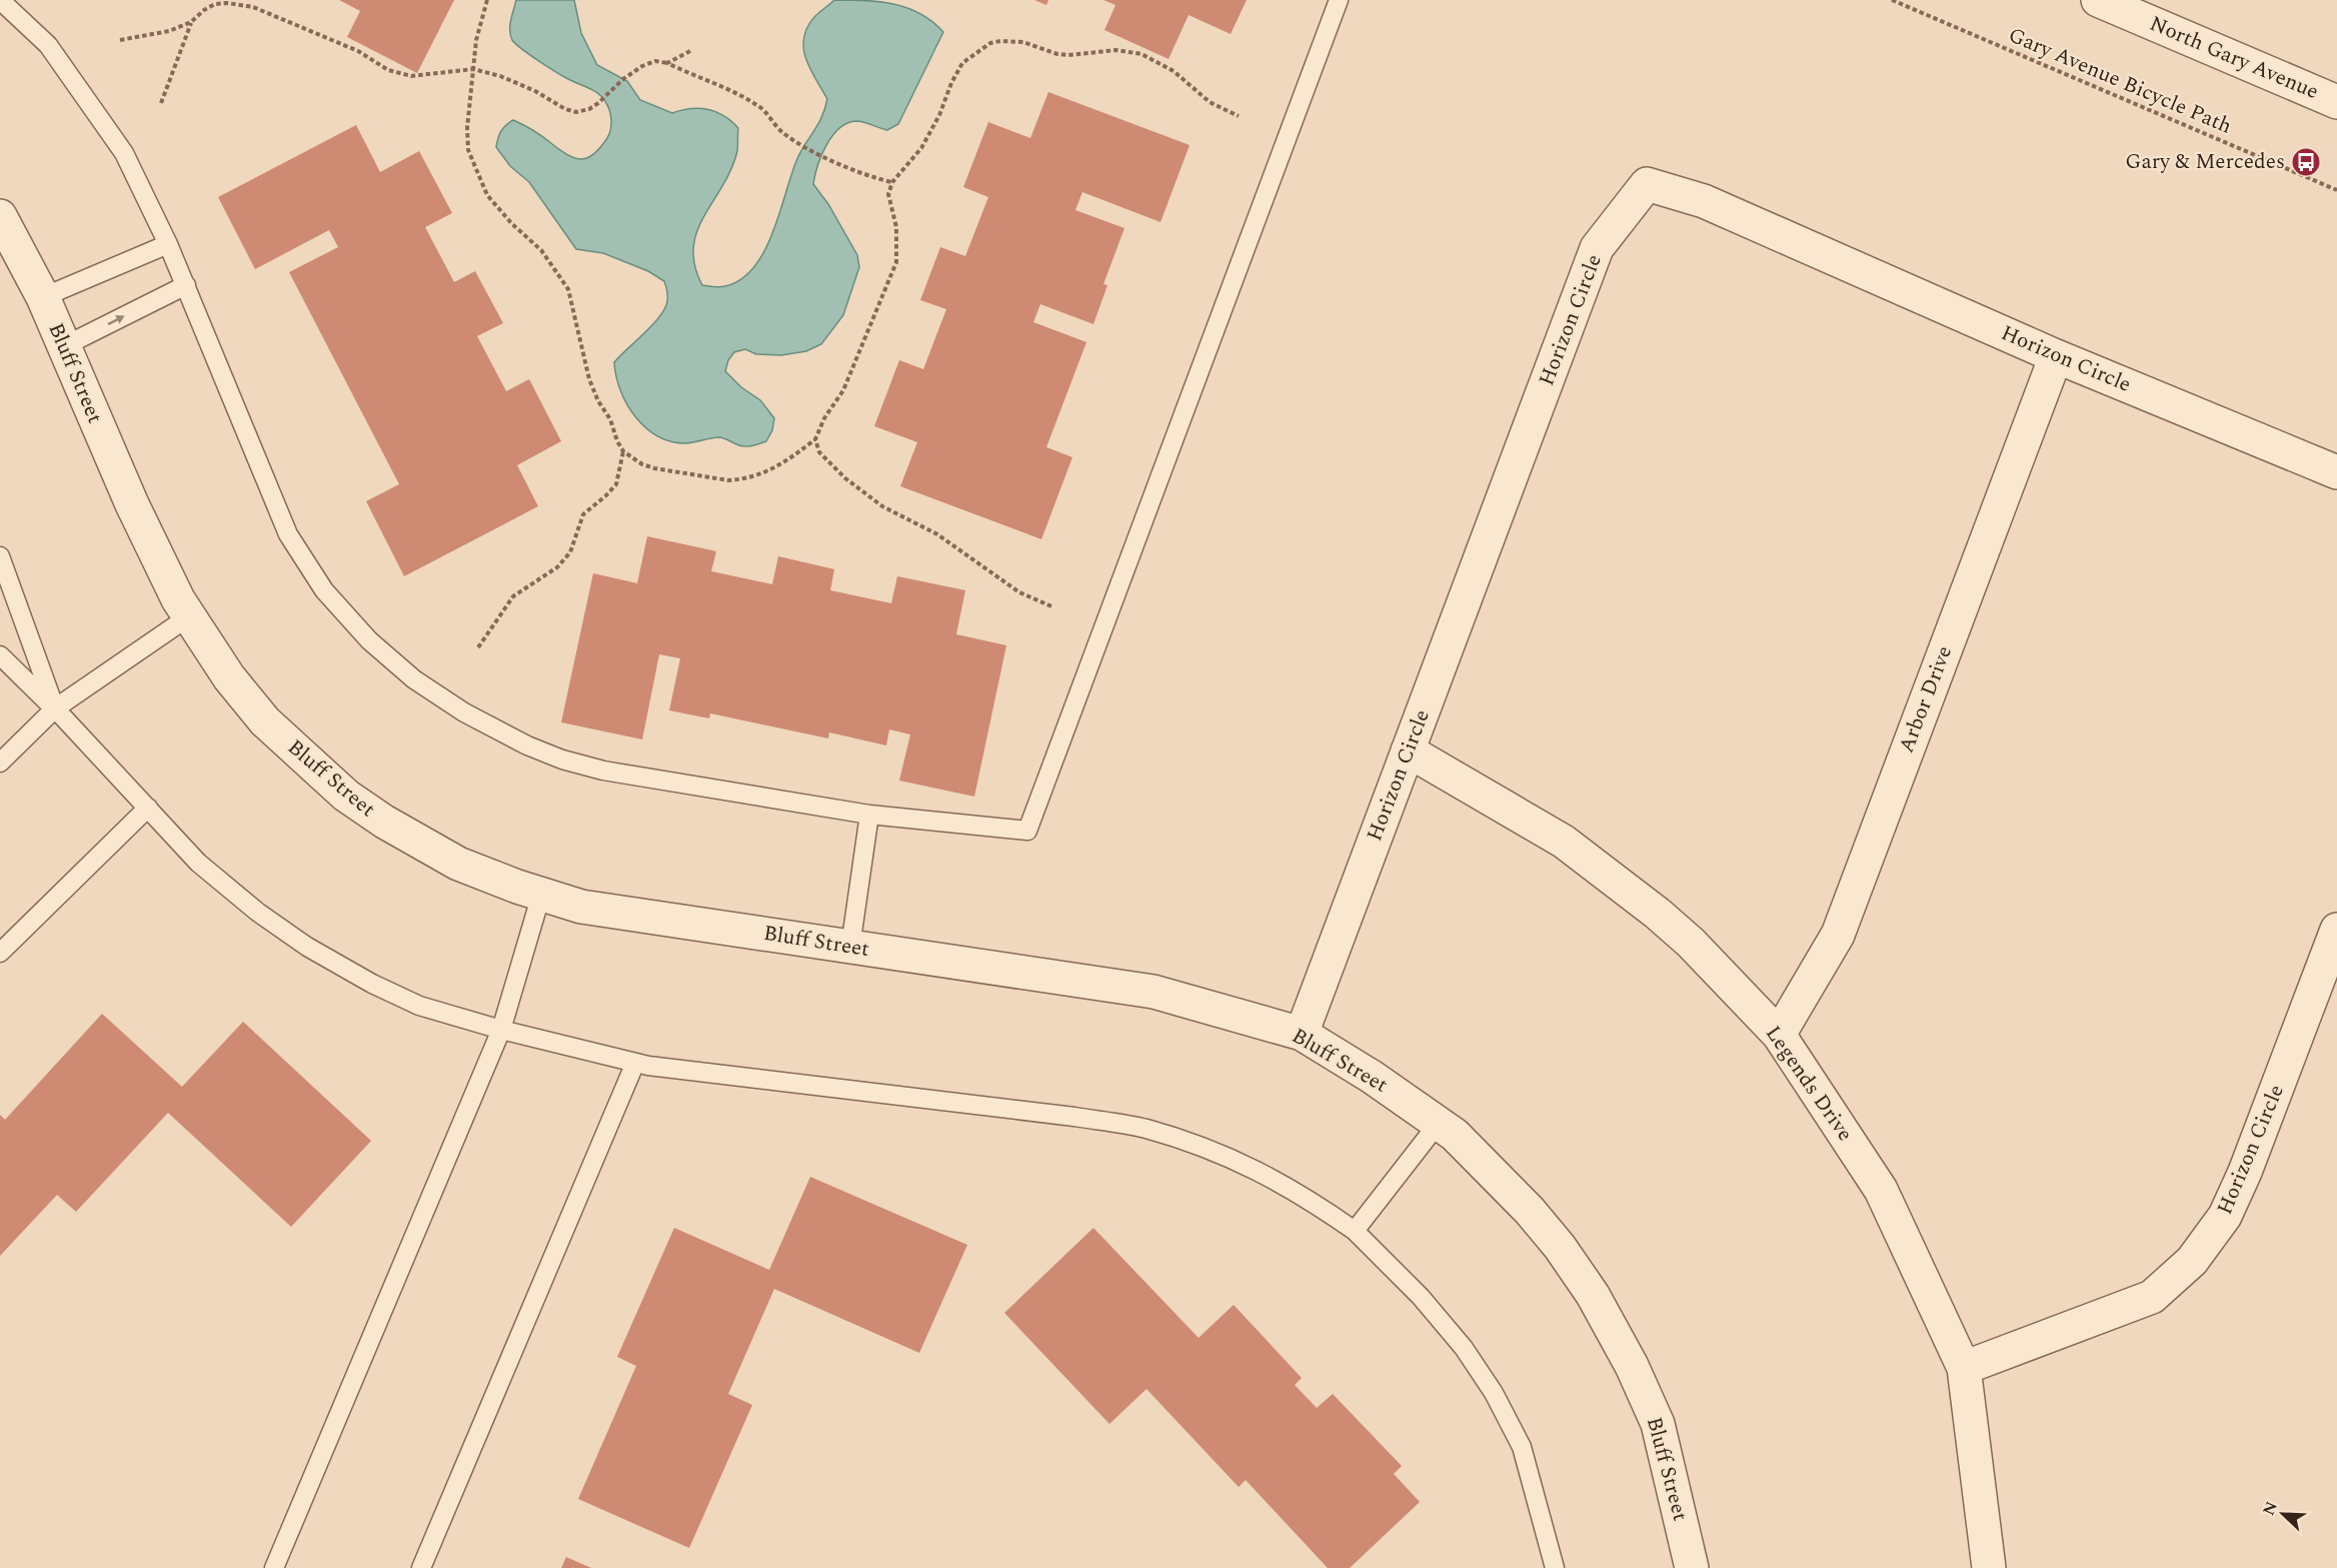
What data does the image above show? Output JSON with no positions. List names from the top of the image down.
{
  "streets": {
    "street": [
      "North Gary Avenue",
      "Horizon Circle",
      "Bluff Street",
      "Arbor Drive",
      "Legends Drive"
    ],
    "path": ["Gary Avenue Bicycle Path"]
  },
  "crossings": [
    ["Horizon Circle", "Bluff Street"],
    ["Horizon Circle", "Arbor Drive"],
    ["Horizon Circle", "Legends Drive"],
    ["Arbor Drive", "Legends Drive"]
  ],
  "places": {
    "bus stop": ["Gary & Mercedes"]
  },
  "north": "top left"
}
